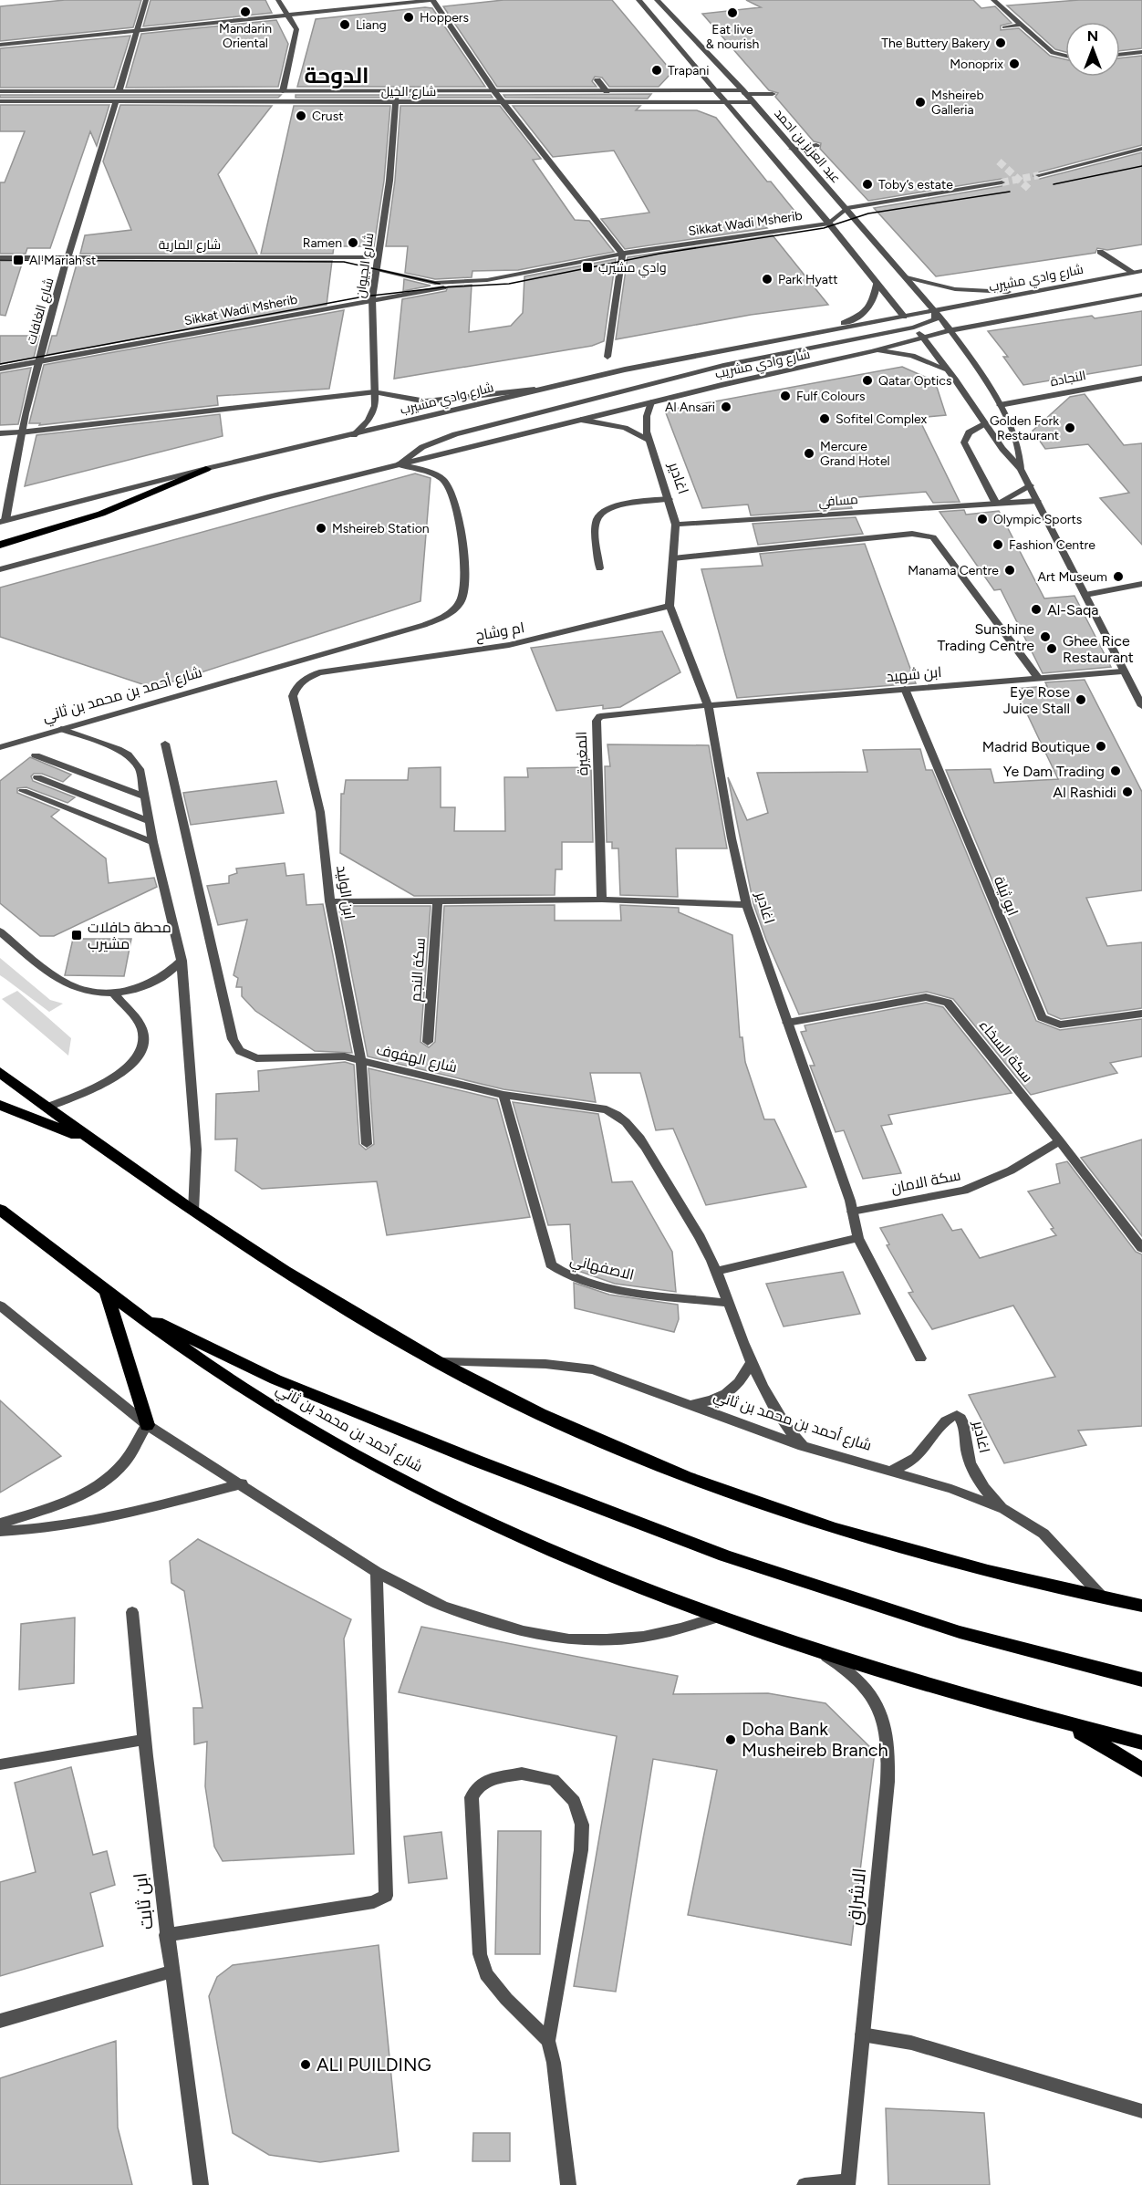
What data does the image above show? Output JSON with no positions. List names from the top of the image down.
{
  "streets": {
    "main road": ["شارع أحمد بن محمد بن ثاني"],
    "street": [
      "شارع الخيل",
      "عبد العزيز بن احمد",
      "Sikkat Wadi Msherib",
      "شارع المارية",
      "شارع الجيوان",
      "شارع وادي مشيرب",
      "شارع الغافات",
      "شارع وادي مشريب",
      "النجادة",
      "اغادير",
      "مسافي",
      "ام وشاح",
      "ابن شهيد",
      "المغيرة",
      "ابن الوليد",
      "ابو ثيلة",
      "سكة النجم",
      "سكة السخاء",
      "شارع الهفوف",
      "سكة الامان",
      "الاصفهاني",
      "الاشراق",
      "ابن ثابت"
    ]
  },
  "crossings": [
    ["شارع الخيل", "عبد العزيز بن احمد"],
    ["شارع الخيل", "شارع الجيوان"],
    ["شارع الخيل", "شارع الغافات"],
    ["عبد العزيز بن احمد", "شارع وادي مشيرب"],
    ["عبد العزيز بن احمد", "شارع وادي مشريب"],
    ["عبد العزيز بن احمد", "النجادة"],
    ["Sikkat Wadi Msherib", "شارع الجيوان"],
    ["Sikkat Wadi Msherib", "شارع الغافات"],
    ["شارع المارية", "شارع الجيوان"],
    ["شارع المارية", "شارع الغافات"],
    ["شارع الجيوان", "شارع وادي مشيرب"],
    ["شارع وادي مشيرب", "شارع الغافات"],
    ["شارع وادي مشريب", "اغادير"],
    ["اغادير", "مسافي"],
    ["اغادير", "ام وشاح"],
    ["اغادير", "ابن شهيد"],
    ["اغادير", "شارع أحمد بن محمد بن ثاني"],
    ["اغادير", "المغيرة"],
    ["اغادير", "سكة السخاء"],
    ["اغادير", "سكة الامان"],
    ["ام وشاح", "ابن الوليد"],
    ["ابن شهيد", "المغيرة"],
    ["ابن شهيد", "ابو ثيلة"],
    ["شارع أحمد بن محمد بن ثاني", "شارع الهفوف"],
    ["شارع أحمد بن محمد بن ثاني", "الاشراق"],
    ["ابن الوليد", "شارع الهفوف"],
    ["سكة السخاء", "سكة الامان"],
    ["شارع الهفوف", "الاصفهاني"]
  ],
  "districts": ["الدوحة"],
  "places": {
    "other": [
      "Mandarin Oriental",
      "Eat live & nourish",
      "Hoppers",
      "Liang",
      "The Buttery Bakery",
      "Monoprix",
      "Trapani",
      "Msheireb Galleria",
      "Crust",
      "Toby’s estate",
      "Ramen",
      "Park Hyatt",
      "Qatar Optics",
      "Fulf Colours",
      "Al Ansari",
      "Sofitel Complex",
      "Golden Fork Restaurant",
      "Mercure Grand Hotel",
      "Olympic Sports",
      "Msheireb Station",
      "Fashion Centre",
      "Manama Centre",
      "Art Museum",
      "Al-Saqa",
      "Sunshine Trading Centre",
      "Ghee Rice Restaurant",
      "Eye Rose Juice Stall",
      "Madrid Boutique",
      "Ye Dam Trading",
      "Al Rashidi",
      "Doha Bank Musheireb Branch",
      "ALI PUILDING"
    ],
    "transit": ["Al Mariah st", "وادي مشيرب", "محطة حافلات مشيرب"]
  },
  "north": "top"
}
